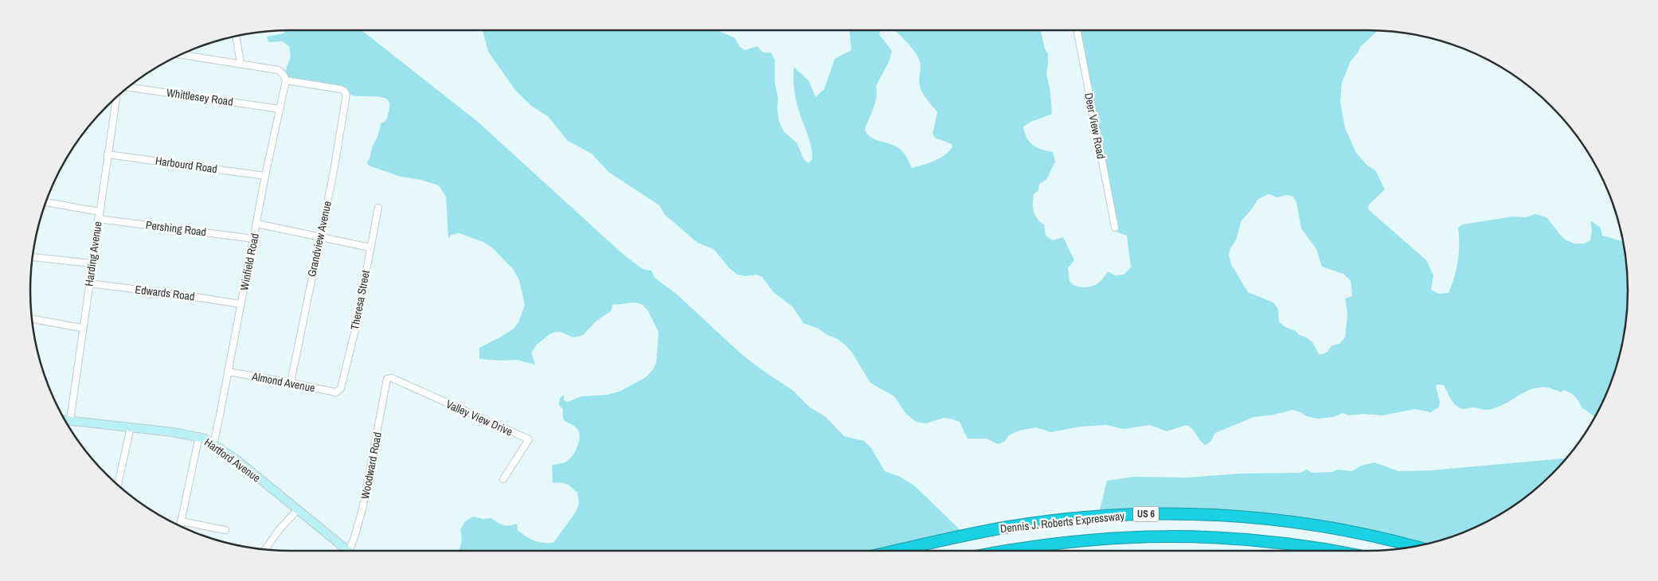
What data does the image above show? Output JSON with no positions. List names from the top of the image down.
{
  "streets": {
    "highway": ["US 6", "Dennis J. Roberts Expressway"],
    "main road": ["Hartford Avenue"],
    "street": [
      "Whittlesey Road",
      "Deer View Road",
      "Harbourd Road",
      "Pershing Road",
      "Grandview Avenue",
      "Harding Avenue",
      "Winfield Road",
      "Edwards Road",
      "Theresa Street",
      "Almond Avenue",
      "Valley View Drive",
      "Woodward Road"
    ]
  },
  "crossings": [
    ["Whittlesey Road", "Winfield Road"],
    ["Harbourd Road", "Harding Avenue"],
    ["Harbourd Road", "Winfield Road"],
    ["Pershing Road", "Harding Avenue"],
    ["Pershing Road", "Winfield Road"],
    ["Grandview Avenue", "Winfield Road"],
    ["Grandview Avenue", "Almond Avenue"],
    ["Harding Avenue", "Edwards Road"],
    ["Harding Avenue", "Hartford Avenue"],
    ["Winfield Road", "Edwards Road"],
    ["Winfield Road", "Almond Avenue"],
    ["Winfield Road", "Hartford Avenue"],
    ["Theresa Street", "Almond Avenue"],
    ["Valley View Drive", "Woodward Road"]
  ]
}
